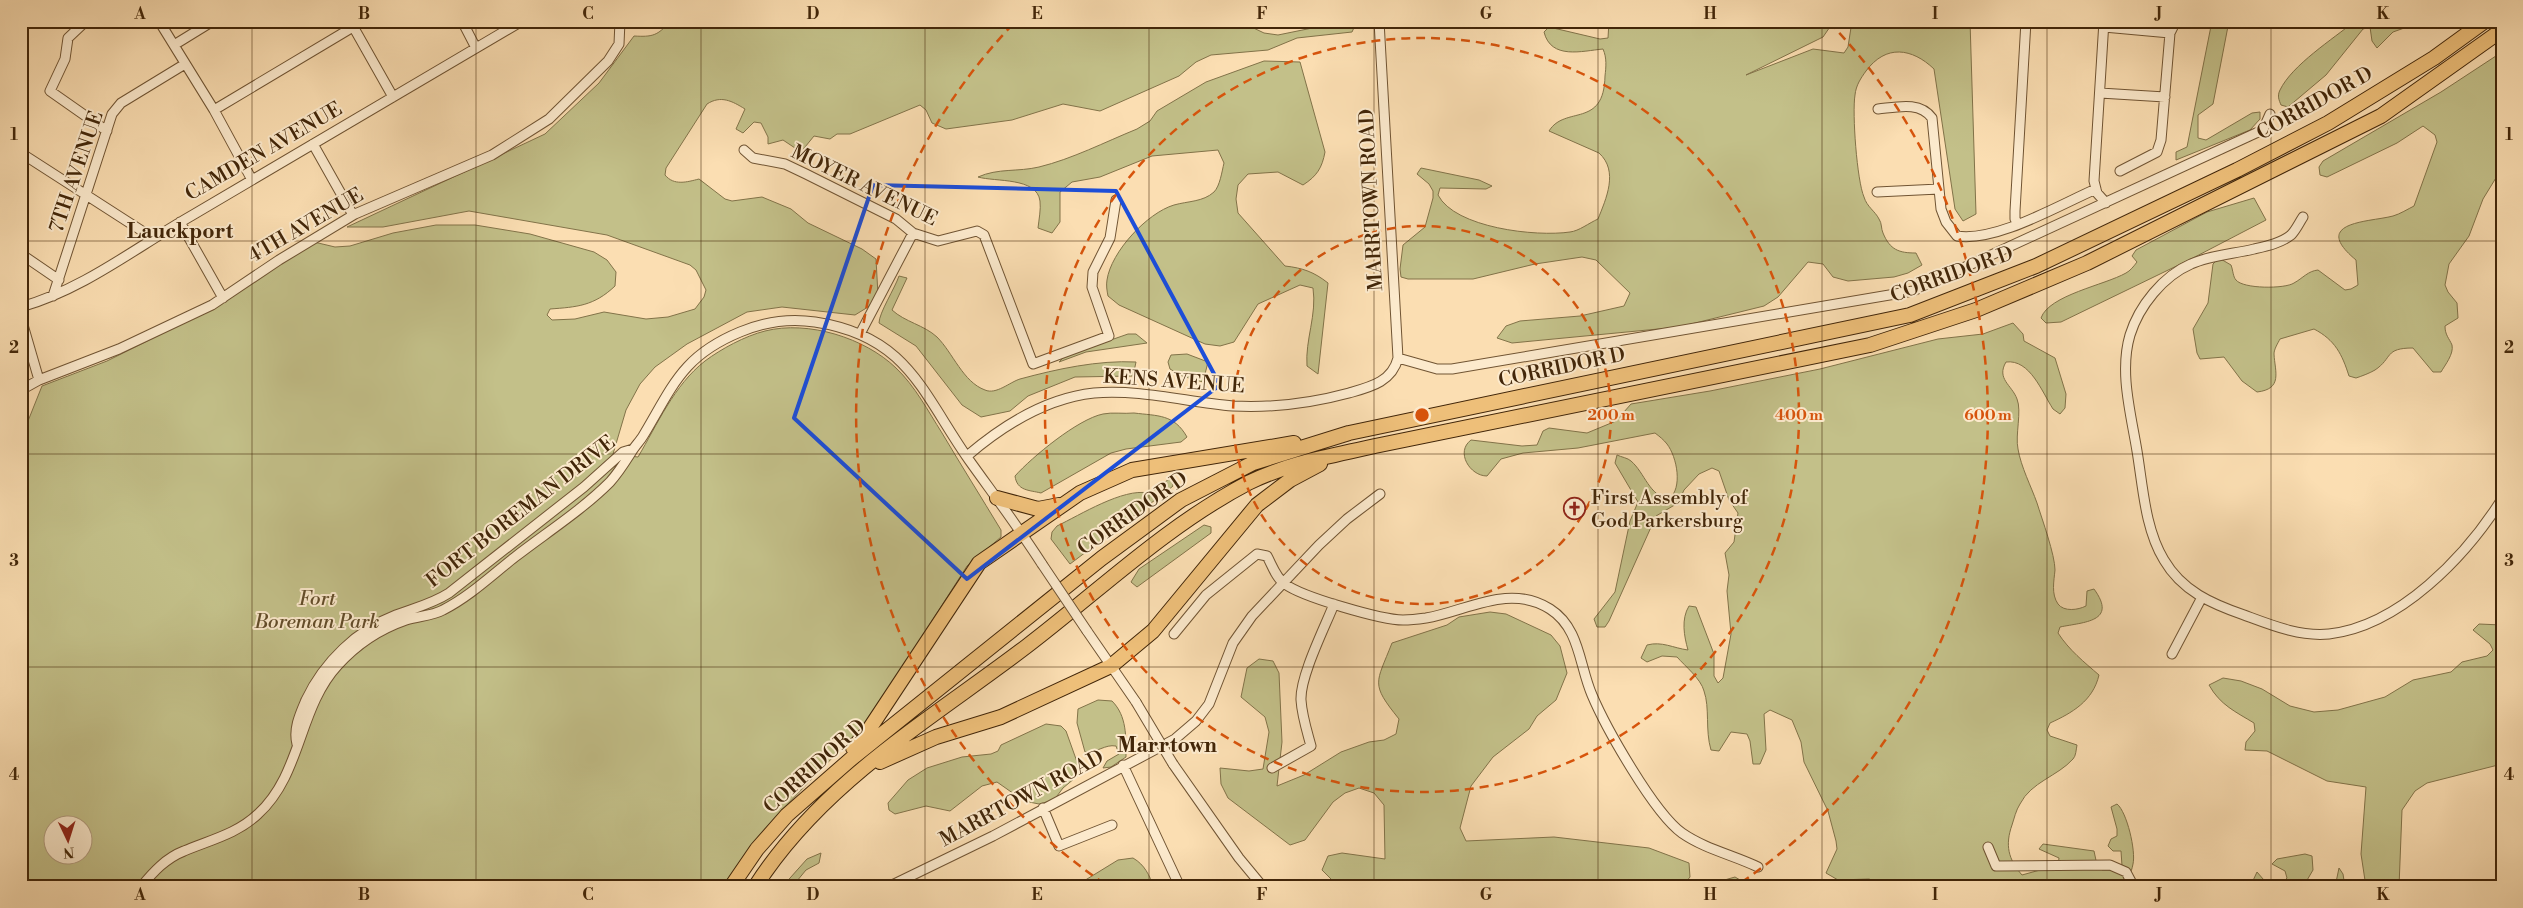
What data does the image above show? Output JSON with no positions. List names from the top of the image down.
{
  "streets": {
    "highway": ["CORRIDOR D"],
    "street": [
      "CAMDEN AVENUE",
      "7TH AVENUE",
      "MOYER AVENUE",
      "MARRTOWN ROAD",
      "4TH AVENUE",
      "KENS AVENUE",
      "FORT BOREMAN DRIVE"
    ]
  },
  "crossings": [
    ["CAMDEN AVENUE", "7TH AVENUE"],
    ["MARRTOWN ROAD", "KENS AVENUE"],
    ["KENS AVENUE", "FORT BOREMAN DRIVE"]
  ],
  "districts": ["Lauckport", "Marrtown"],
  "parks": ["Fort Boreman Park"],
  "places": {
    "church": ["First Assembly of God Parkersburg"]
  },
  "north": "bottom",
  "grid": {
    "columns": [
      "A",
      "B",
      "C",
      "D",
      "E",
      "F",
      "G",
      "H",
      "I",
      "J",
      "K"
    ],
    "rows": [
      "1",
      "2",
      "3",
      "4"
    ]
  },
  "rings": ["200 m", "400 m", "600 m"]
}
